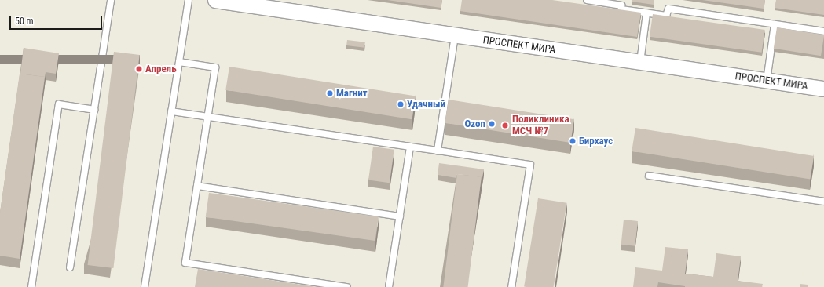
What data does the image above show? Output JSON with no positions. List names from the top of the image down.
{
  "streets": {
    "street": ["ПРОСПЕКТ МИРА"]
  },
  "places": [
    "Апрель",
    "Магнит",
    "Удачный",
    "Ozon",
    "Поликлиника МСЧ №7",
    "Бирхаус"
  ],
  "scale_bar": "50 m"
}
